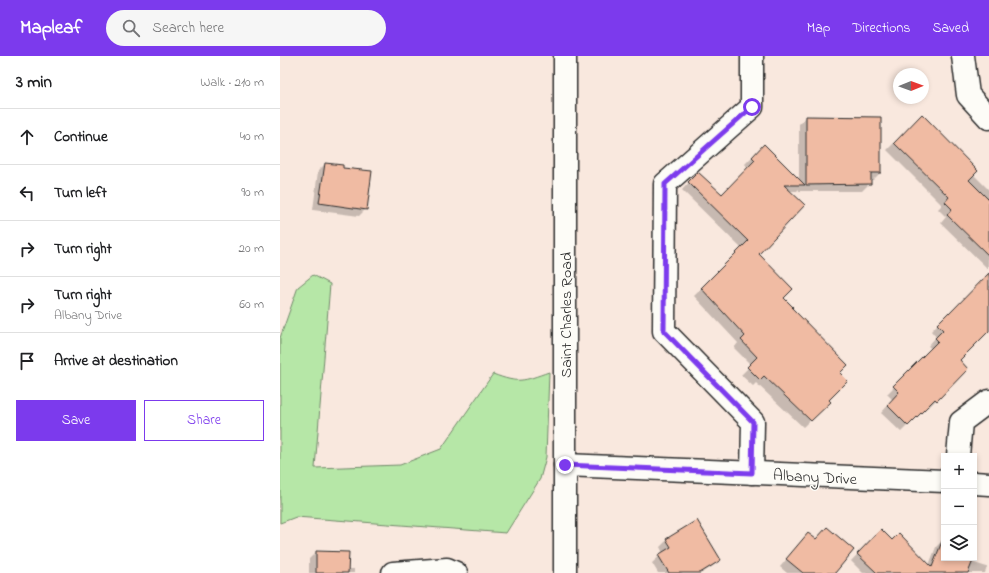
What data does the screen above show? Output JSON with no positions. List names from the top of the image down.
{
  "streets": {
    "street": ["Saint Charles Road", "Albany Drive"]
  },
  "crossings": [
    ["Saint Charles Road", "Albany Drive"]
  ],
  "north": "right",
  "page": {
    "header": "Mapleaf",
    "search": "Search here",
    "nav": ["Map", "Directions", "Saved"],
    "heading": ["3 min", "Walk · 210 m"],
    "list": [
      ["Continue", "40 m"],
      ["Turn left", "90 m"],
      ["Turn right", "20 m"],
      ["Turn right", "Albany Drive", "60 m"],
      "Arrive at destination"
    ],
    "buttons": ["Save", "Share"],
    "map_buttons": ["+", "−"]
  }
}
